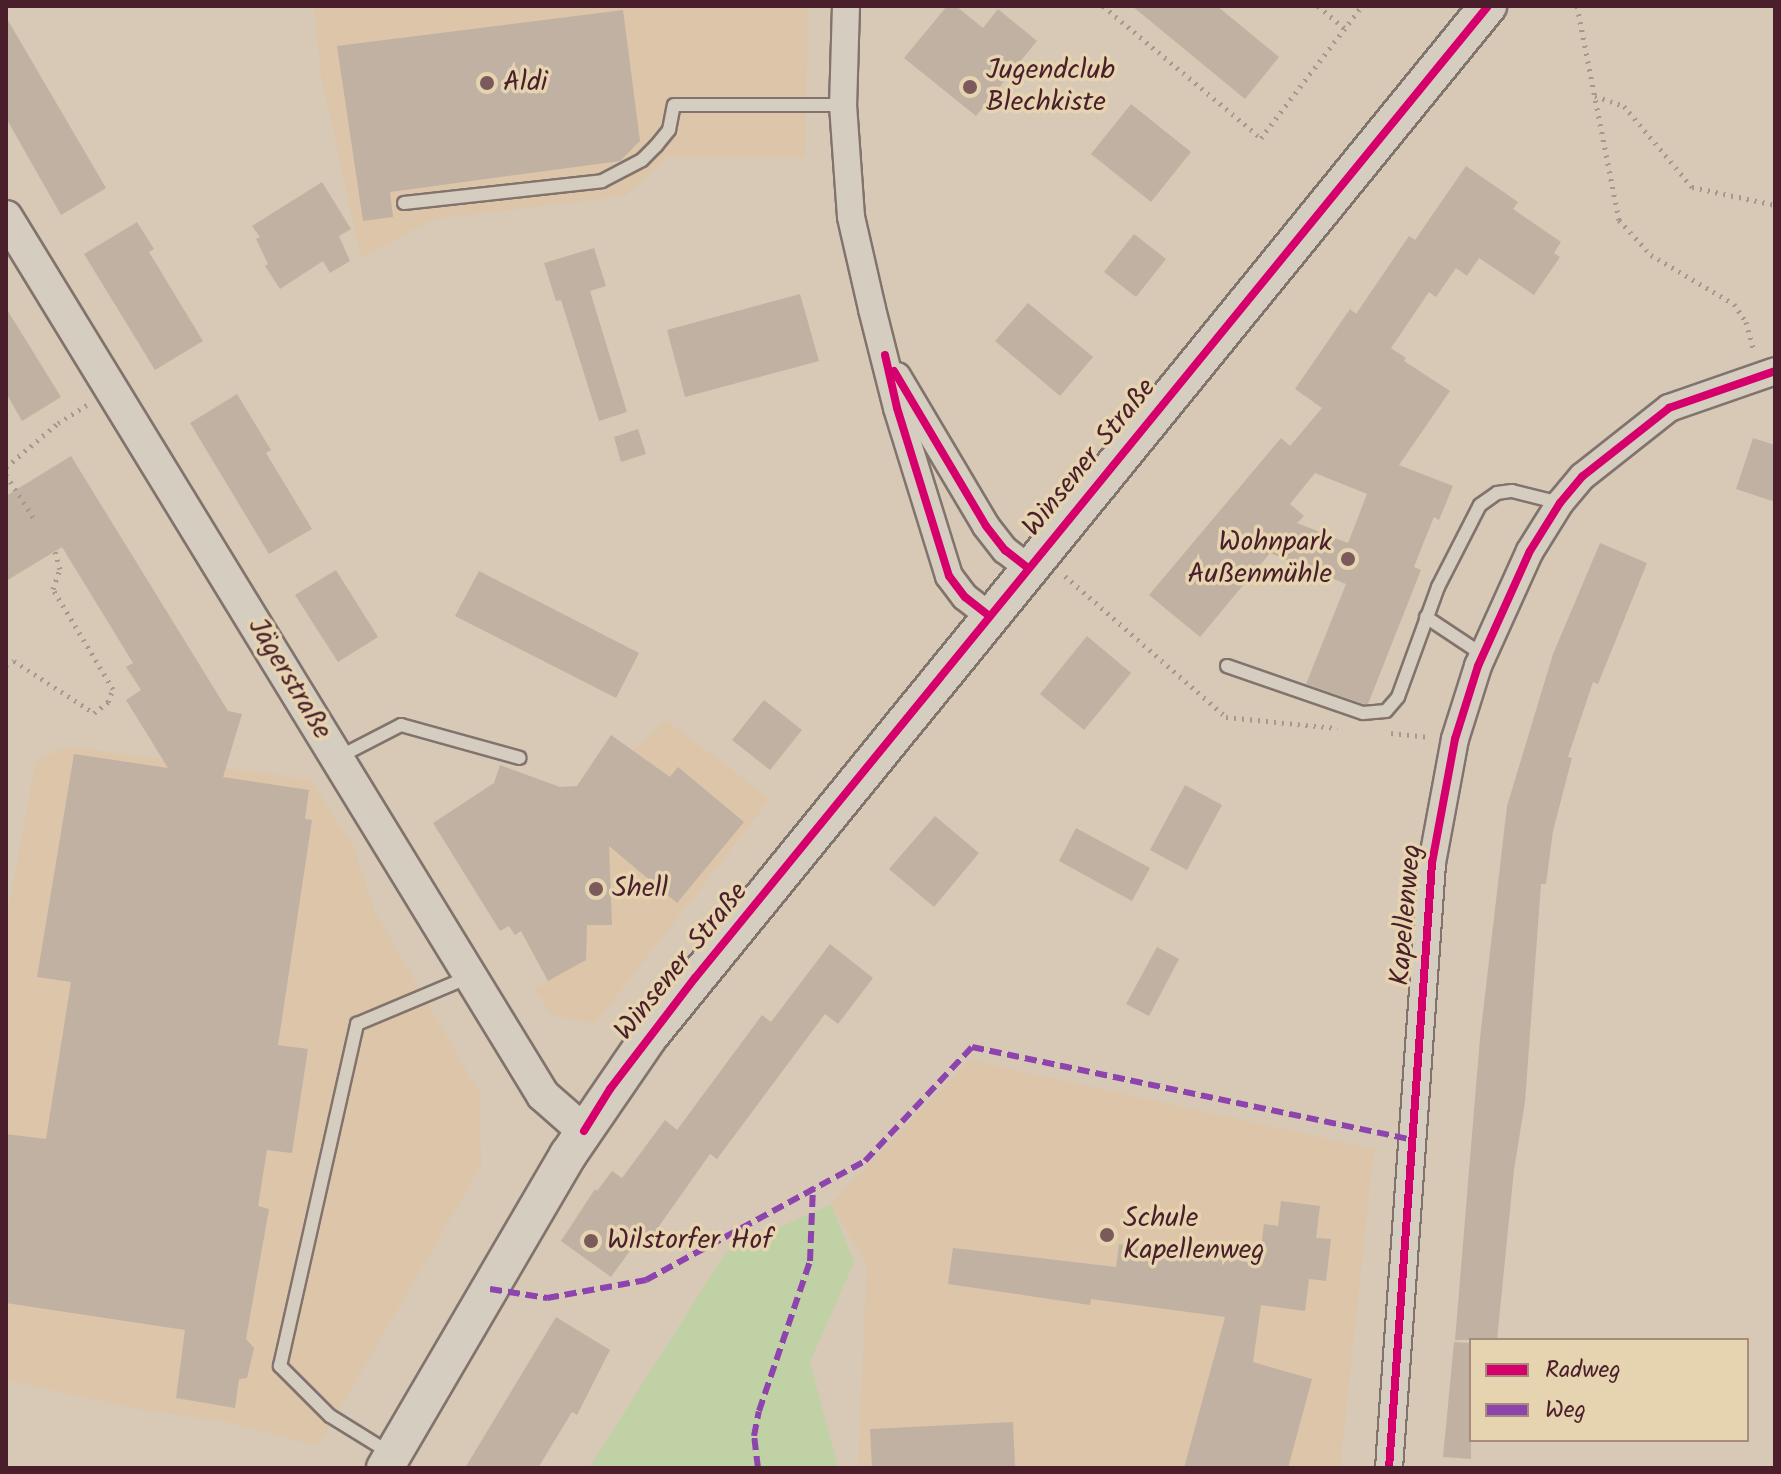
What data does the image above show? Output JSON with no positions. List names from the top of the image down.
{
  "streets": {
    "main road": ["Winsener Straße"],
    "street": ["Jägerstraße", "Kapellenweg"]
  },
  "crossings": [
    ["Winsener Straße", "Jägerstraße"]
  ],
  "places": [
    "Aldi",
    "Jugendclub Blechkiste",
    "Wohnpark Außenmühle",
    "Shell",
    "Schule Kapellenweg",
    "Wilstorfer Hof"
  ],
  "legend": ["Radweg", "Weg"]
}
